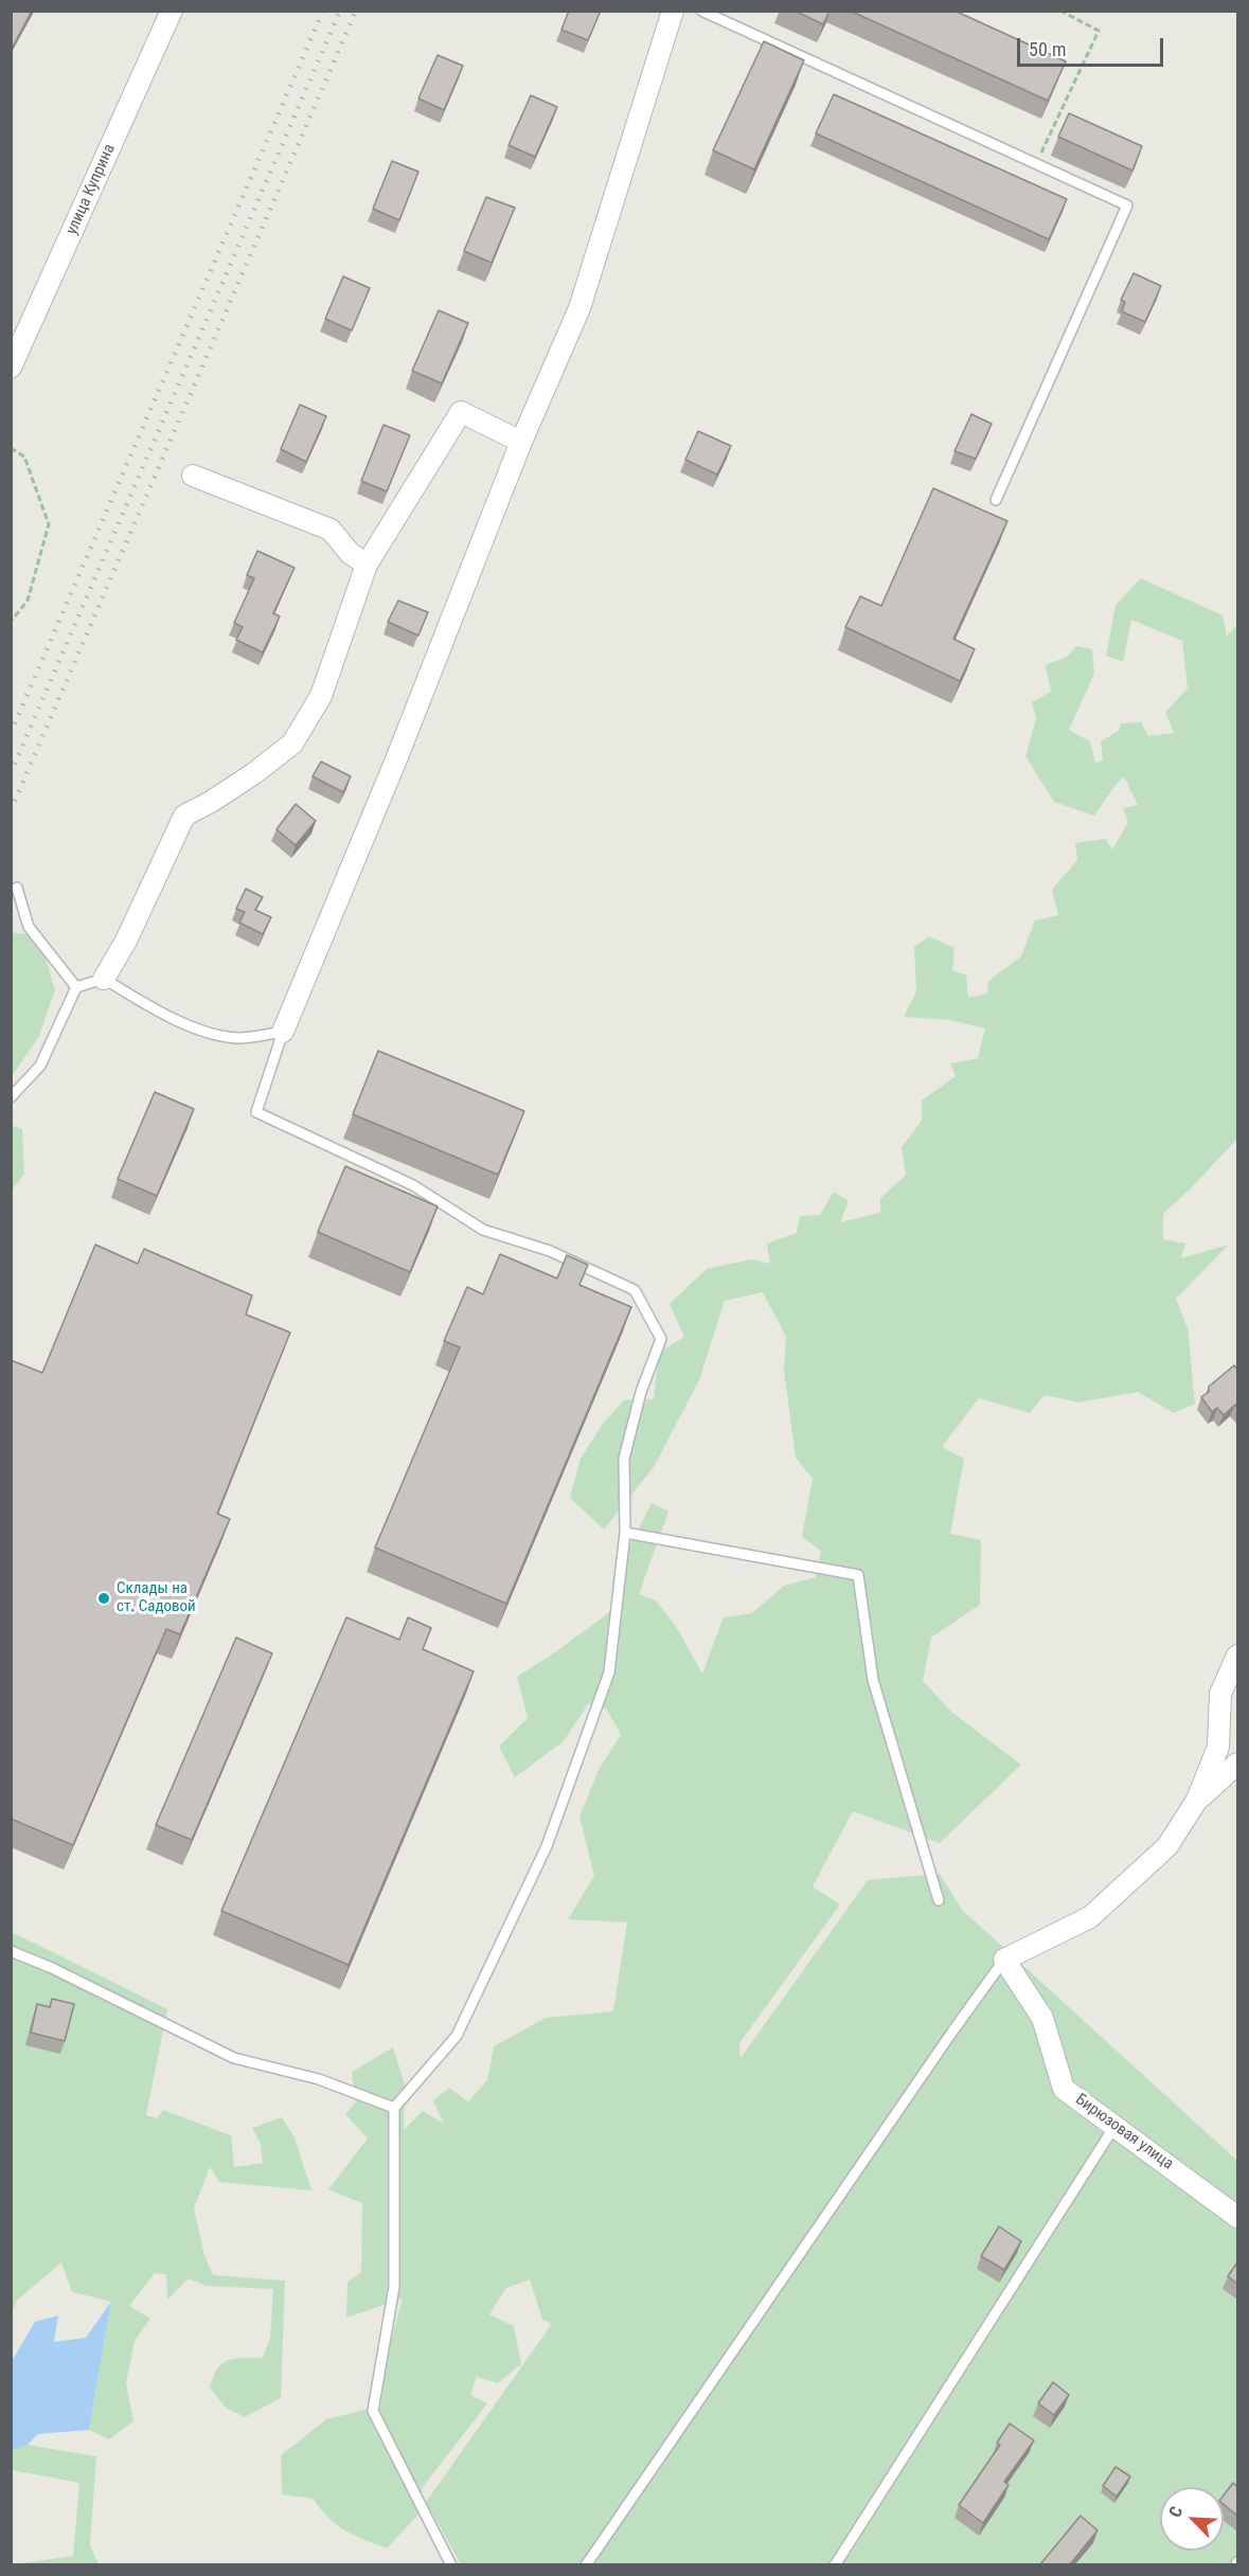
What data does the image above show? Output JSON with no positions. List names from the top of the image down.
{
  "streets": {
    "street": ["улица Куприна", "Бирюзовая улица"]
  },
  "places": ["Склады на ст. Садовой"],
  "scale_bar": "50 m",
  "north": "top left"
}
